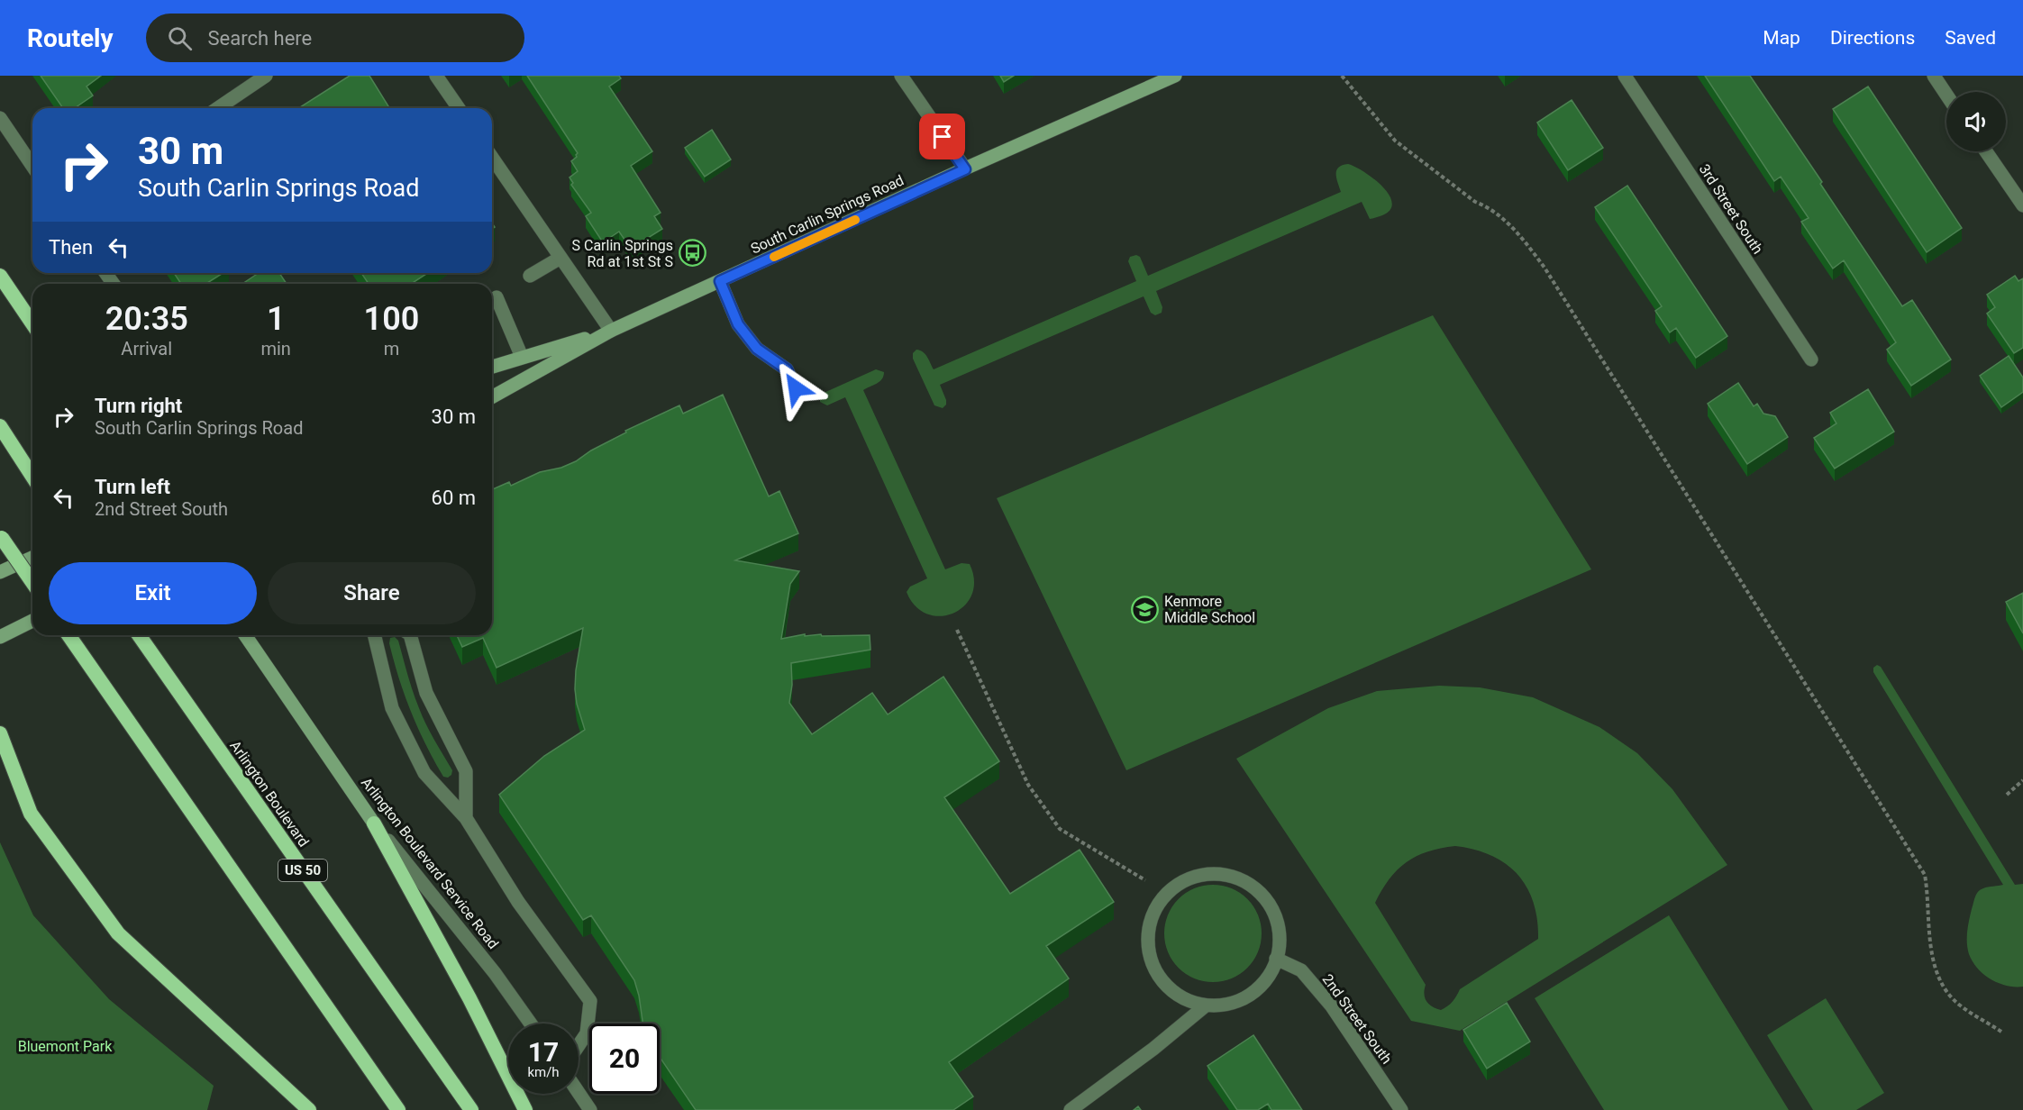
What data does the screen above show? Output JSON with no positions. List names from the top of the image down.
{
  "streets": {
    "highway": ["Arlington Boulevard", "US 50"],
    "main road": ["South Carlin Springs Road", "Arlington Boulevard Service Road"],
    "street": ["3rd Street South", "2nd Street South"]
  },
  "parks": ["Bluemont Park"],
  "places": {
    "bus stop": ["S Carlin Springs Rd at 1st St S"],
    "school or university": ["Kenmore Middle School"]
  },
  "page": {
    "header": "Routely",
    "search": "Search here",
    "nav": ["Map", "Directions", "Saved"],
    "turn": ["30 m", "South Carlin Springs Road"],
    "then": "Then",
    "eta": [
      "20:35",
      "Arrival",
      "1",
      "min",
      "100",
      "m"
    ],
    "list": [
      {
        "name": "Turn right",
        "note": "South Carlin Springs Road",
        "value": "30 m"
      },
      {
        "name": "Turn left",
        "note": "2nd Street South",
        "value": "60 m"
      }
    ],
    "buttons": ["Exit", "Share"],
    "speed": "17 km/h",
    "limit": "20"
  }
}
